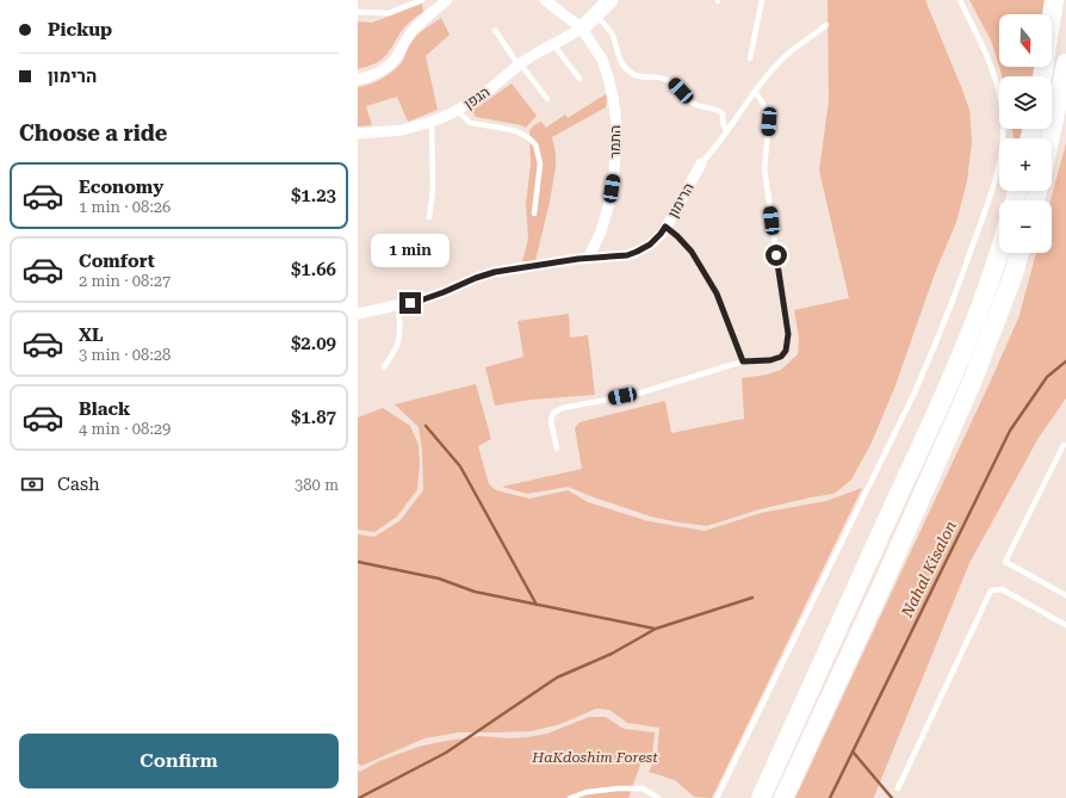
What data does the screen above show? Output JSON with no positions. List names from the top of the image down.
{
  "streets": {
    "street": ["הגפן", "התמר", "הרימון"]
  },
  "crossings": [
    ["הגפן", "התמר"],
    ["התמר", "הרימון"]
  ],
  "water": ["Nahal Kisalon"],
  "parks": ["HaKdoshim Forest"],
  "north": "bottom",
  "page": {
    "banner": ["Pickup", "הרימון"],
    "map_buttons": ["+", "−"],
    "heading": "Choose a ride",
    "list": [
      {
        "name": "Economy",
        "note": "1 min · 08:26",
        "value": "$1.23"
      },
      {
        "name": "Comfort",
        "note": "2 min · 08:27",
        "value": "$1.66"
      },
      {
        "name": "XL",
        "note": "3 min · 08:28",
        "value": "$2.09"
      },
      {
        "name": "Black",
        "note": "4 min · 08:29",
        "value": "$1.87"
      }
    ],
    "bubble": "1 min",
    "pay": ["Cash", "380 m"],
    "buttons": "Confirm"
  }
}
